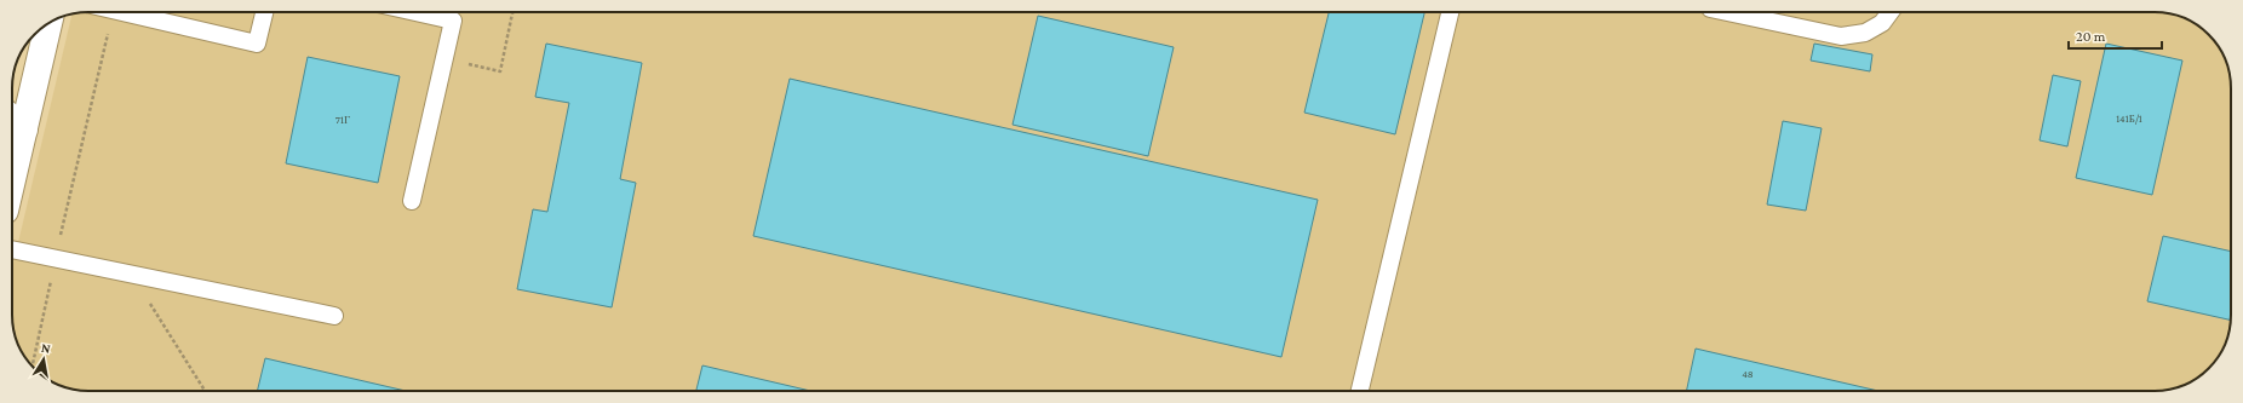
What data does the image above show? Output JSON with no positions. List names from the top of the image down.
{
  "house_numbers": ["141Б/1", "71Г", "48"],
  "scale_bar": "20 m",
  "north": "top"
}
